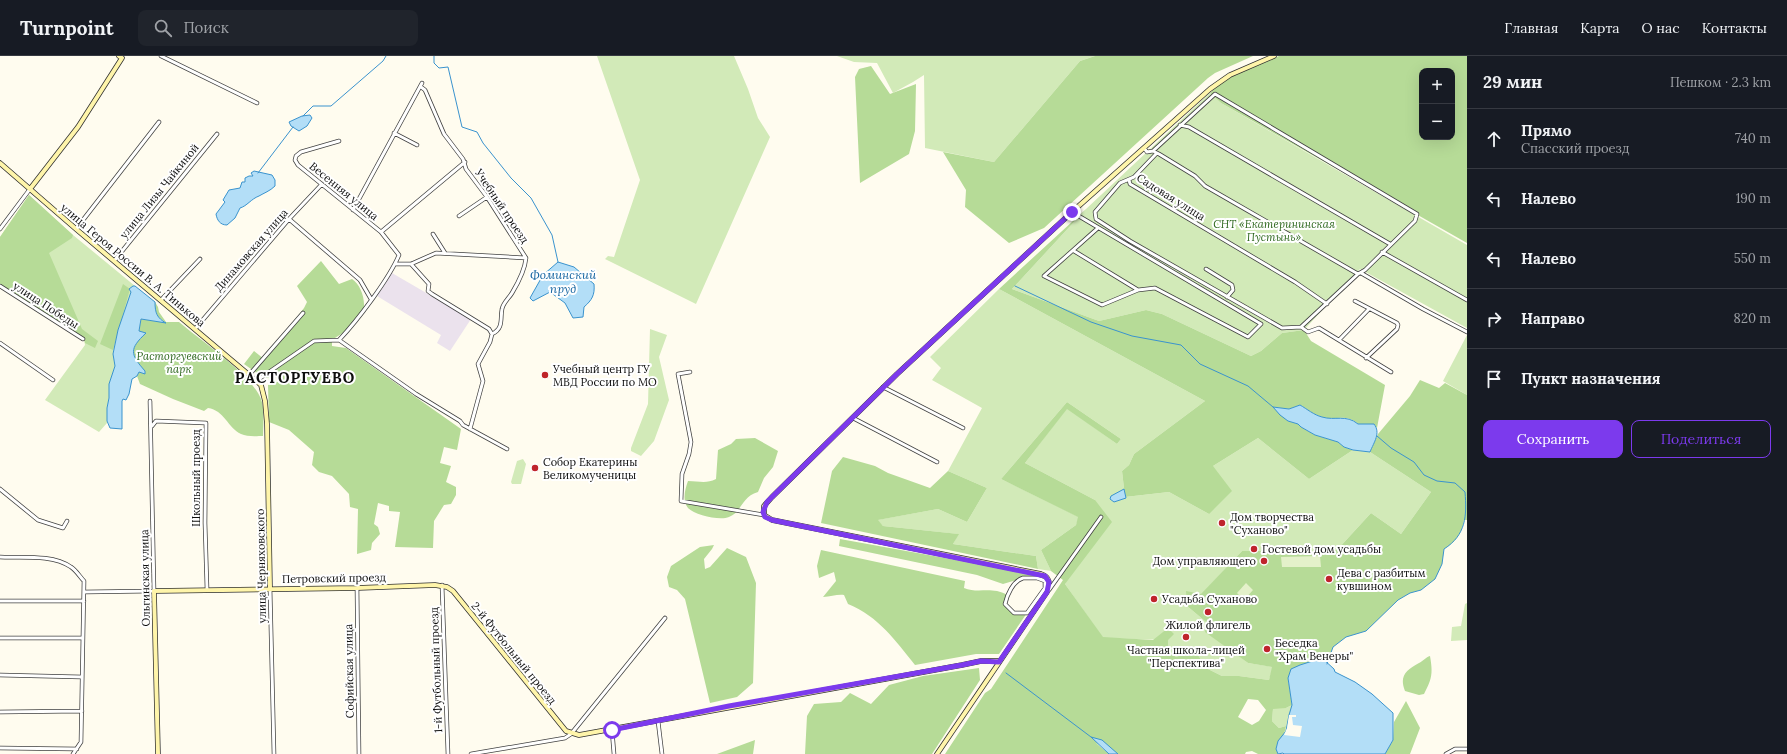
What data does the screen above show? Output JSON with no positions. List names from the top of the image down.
{
  "streets": {
    "street": [
      "улица Лизы Чайкиной",
      "Весенняя улица",
      "Садовая улица",
      "Учебный проезд",
      "Динамовская улица",
      "улица Героя России В. А. Тинькова",
      "улица Победы",
      "Школьный проезд",
      "улица Черняховского",
      "Ольгинская улица",
      "Петровский проезд",
      "2-й Футбольный проезд",
      "1-й Футбольный проезд",
      "Софийская улица"
    ]
  },
  "crossings": [
    ["улица Лизы Чайкиной", "улица Героя России В. А. Тинькова"],
    ["Весенняя улица", "Динамовская улица"],
    ["Динамовская улица", "улица Героя России В. А. Тинькова"],
    ["улица Героя России В. А. Тинькова", "улица Черняховского"],
    ["Школьный проезд", "Ольгинская улица"],
    ["Школьный проезд", "Петровский проезд"],
    ["улица Черняховского", "Петровский проезд"],
    ["Ольгинская улица", "Петровский проезд"],
    ["Петровский проезд", "2-й Футбольный проезд"],
    ["Петровский проезд", "1-й Футбольный проезд"],
    ["Петровский проезд", "Софийская улица"],
    ["2-й Футбольный проезд", "1-й Футбольный проезд"]
  ],
  "districts": ["РАСТОРГУЕВО"],
  "water": ["Фоминский пруд"],
  "parks": ["СНТ «Екатерининская Пустынь»", "Расторгуевский парк"],
  "places": [
    "Учебный центр ГУ МВД России по МО",
    "Собор Екатерины Великомученицы",
    "Дом творчества \"Суханово\"",
    "Гостевой дом усадьбы",
    "Дом управляющего",
    "Дева с разбитым кувшином",
    "Усадьба Суханово",
    "Жилой флигель",
    "Частная школа-лицей \"Перспектива\"",
    "Беседка \"Храм Венеры\""
  ],
  "page": {
    "header": "Turnpoint",
    "search": "Поиск",
    "nav": [
      "Главная",
      "Карта",
      "О нас",
      "Контакты"
    ],
    "heading": ["29 мин", "Пешком · 2.3 km"],
    "map_buttons": ["+", "−"],
    "list": [
      ["Прямо", "Спасский проезд", "740 m"],
      ["Налево", "190 m"],
      ["Налево", "550 m"],
      ["Направо", "820 m"],
      "Пункт назначения"
    ],
    "buttons": ["Сохранить", "Поделиться"]
  }
}
